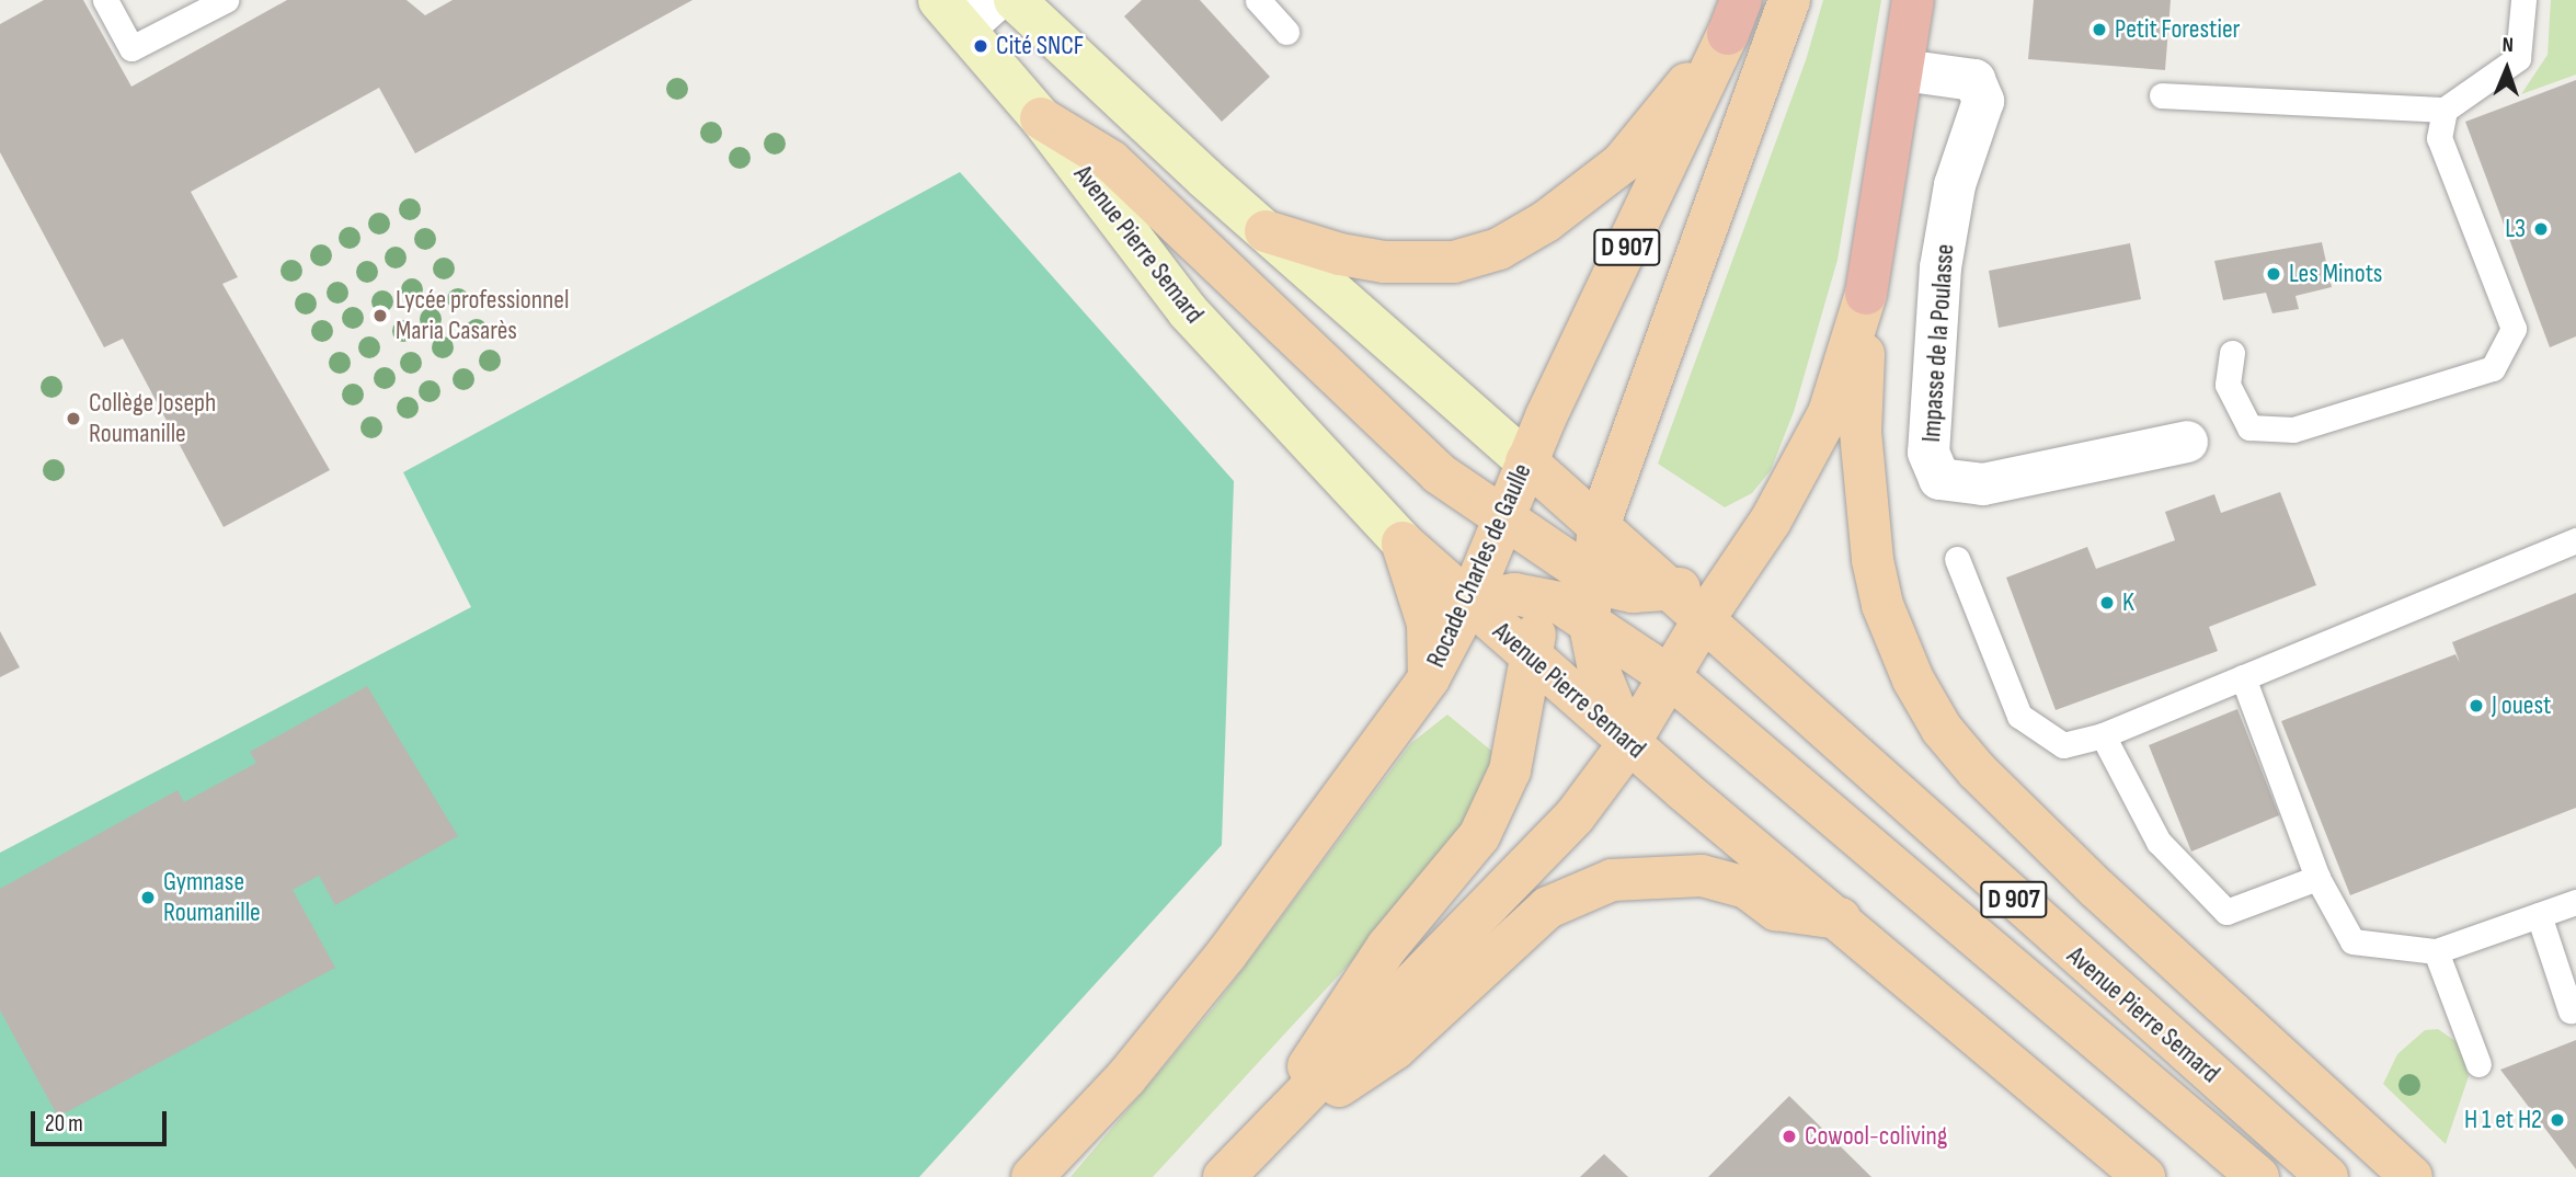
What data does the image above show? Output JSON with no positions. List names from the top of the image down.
{
  "streets": {
    "main road": ["Avenue Pierre Semard", "D 907", "Rocade Charles de Gaulle"],
    "street": ["Impasse de la Poulasse"]
  },
  "crossings": [
    ["Avenue Pierre Semard", "Rocade Charles de Gaulle"]
  ],
  "places": [
    "Petit Forestier",
    "Cité SNCF",
    "L3",
    "Les Minots",
    "Lycée professionnel Maria Casarès",
    "Collège Joseph Roumanille",
    "K",
    "J ouest",
    "Gymnase Roumanille",
    "H 1 et H2",
    "Cowool-coliving"
  ],
  "scale_bar": "20 m",
  "north": "top"
}
